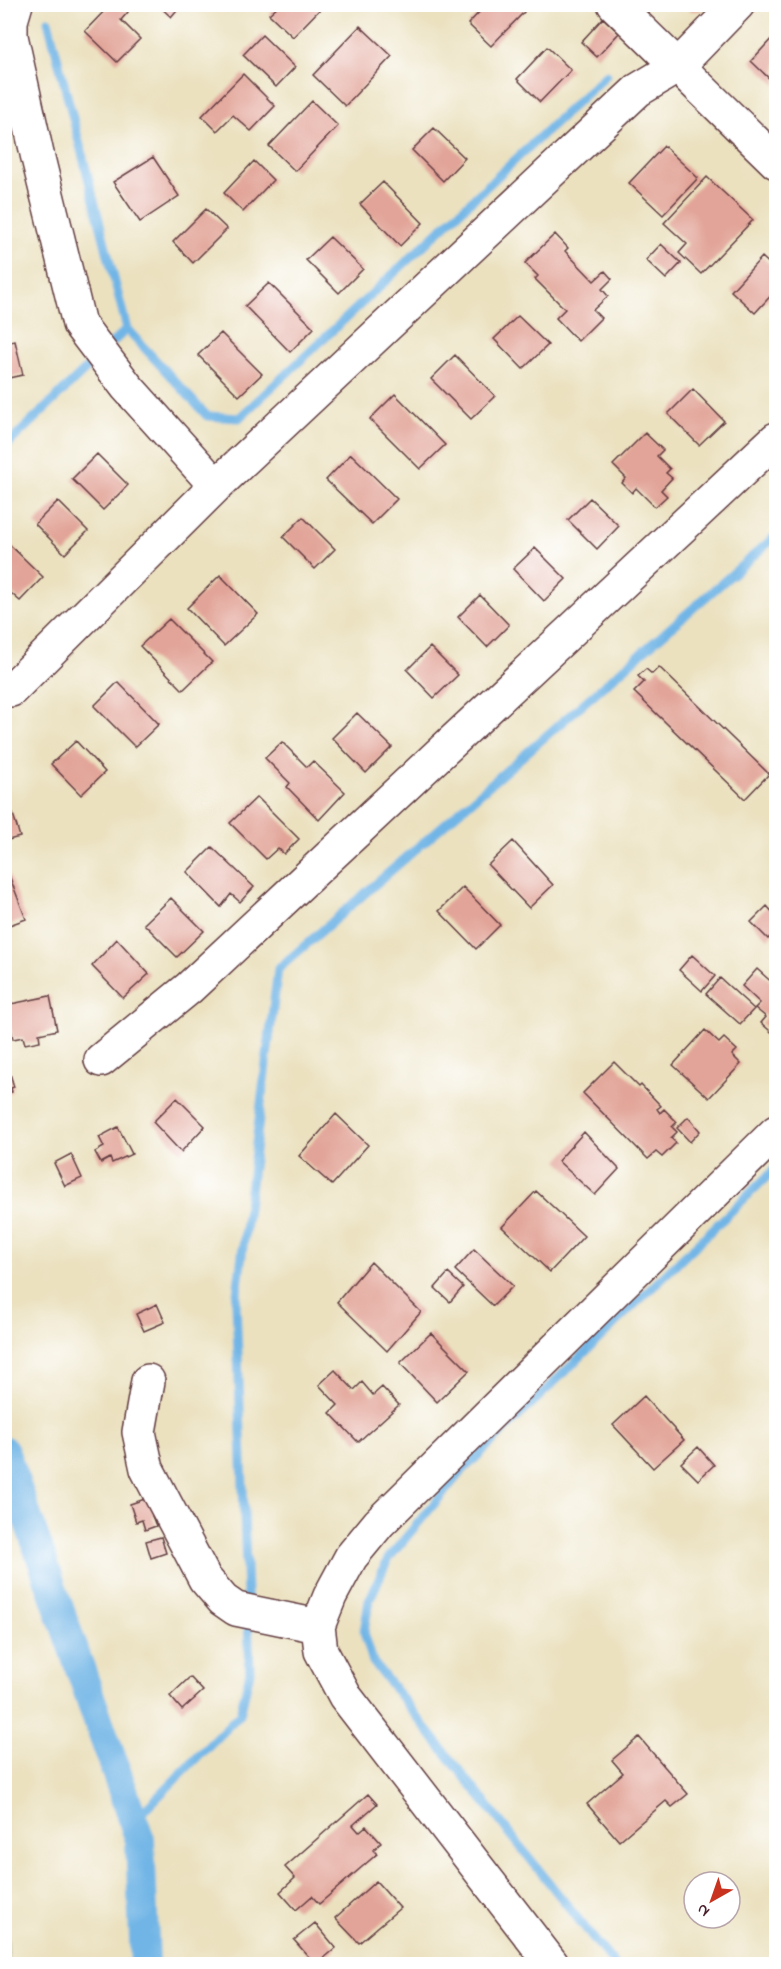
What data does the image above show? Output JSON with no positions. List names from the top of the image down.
{
  "north": "bottom left"
}
